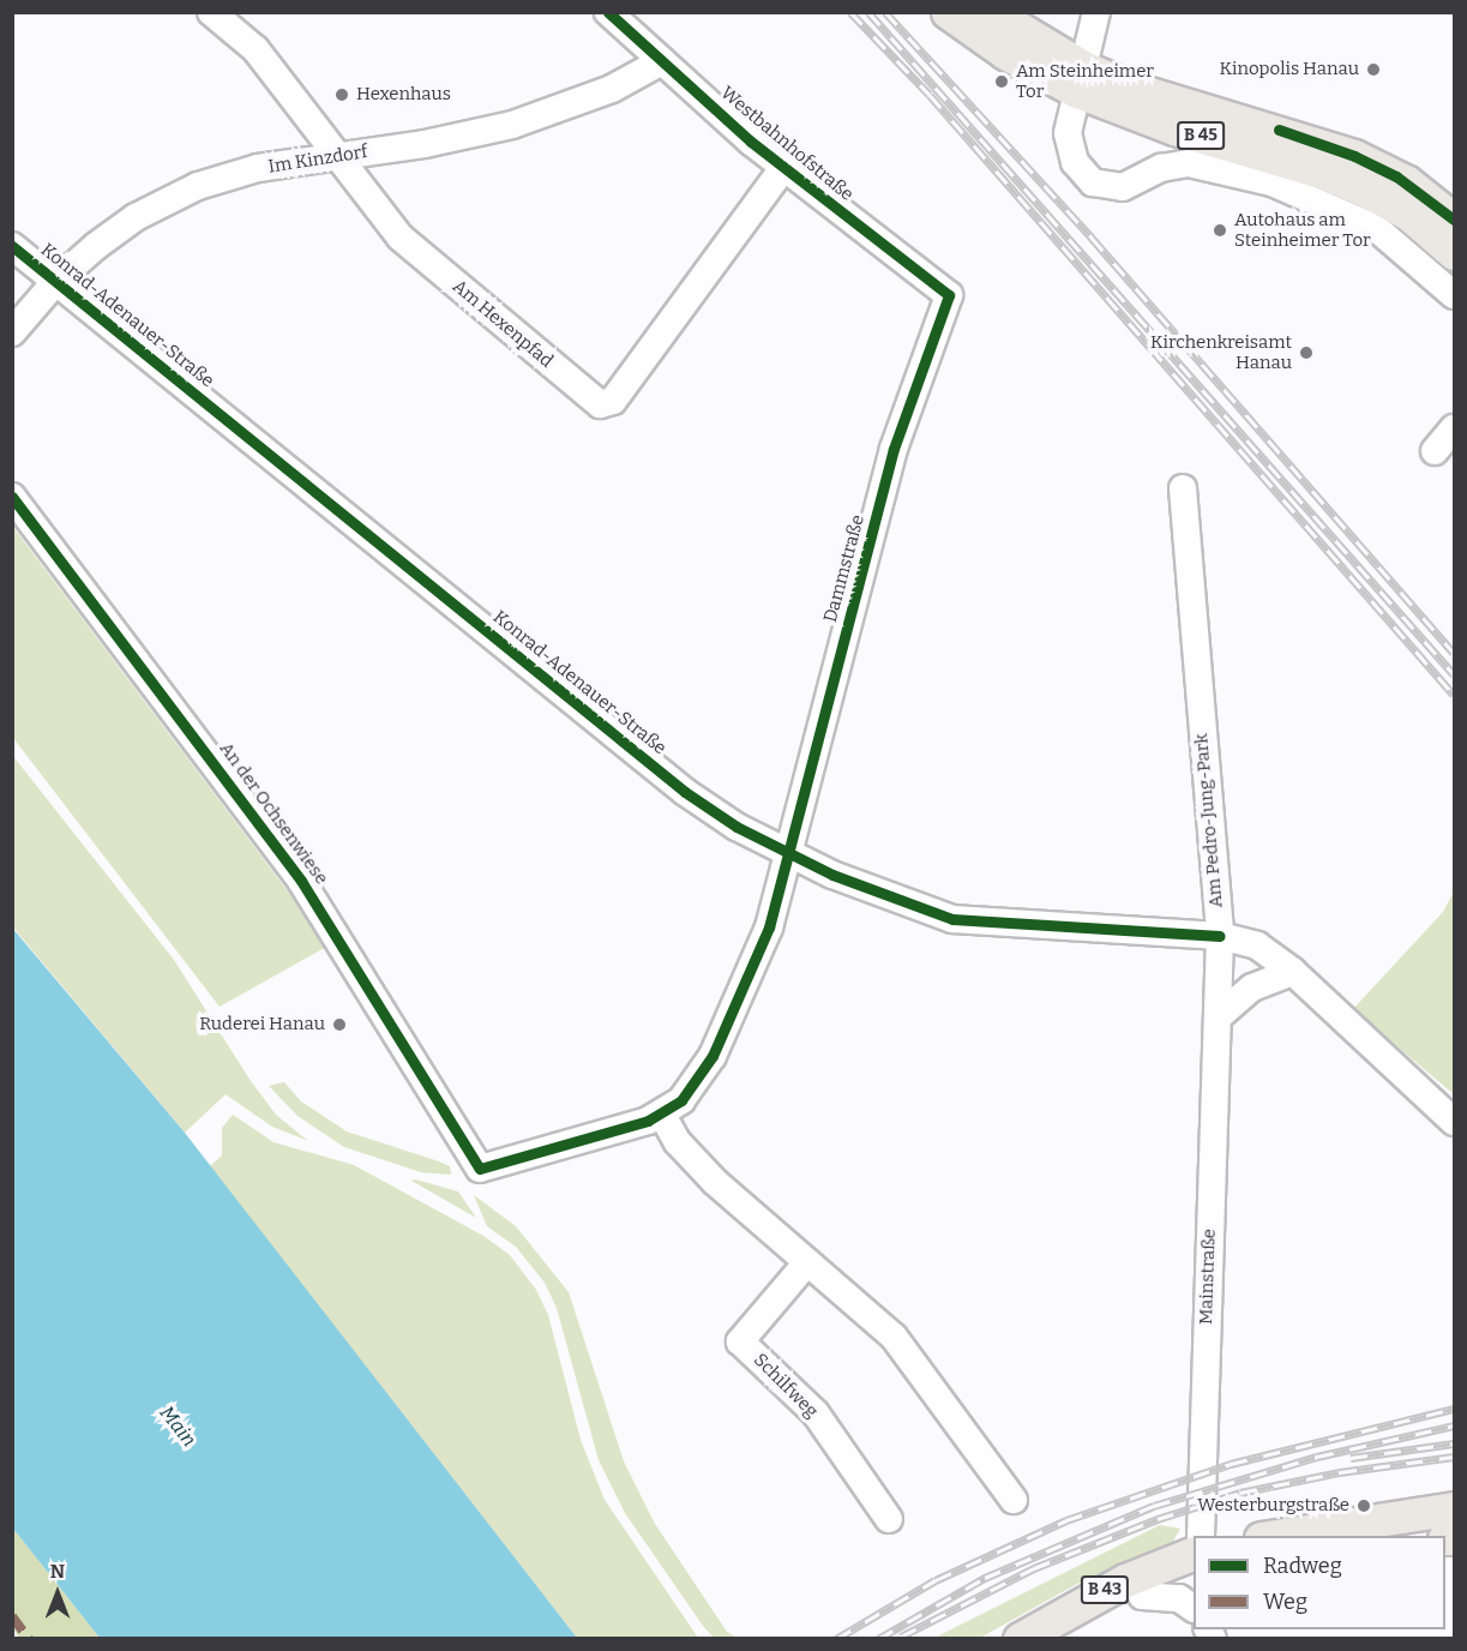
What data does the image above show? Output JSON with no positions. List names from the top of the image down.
{
  "streets": {
    "main road": ["B 45", "B 43"],
    "street": [
      "Westbahnhofstraße",
      "Im Kinzdorf",
      "Konrad-Adenauer-Straße",
      "Am Hexenpfad",
      "Dammstraße",
      "An der Ochsenwiese",
      "Am Pedro-Jung-Park",
      "Mainstraße",
      "Schilfweg"
    ]
  },
  "crossings": [
    ["Westbahnhofstraße", "Im Kinzdorf"],
    ["Westbahnhofstraße", "Am Hexenpfad"],
    ["Westbahnhofstraße", "Dammstraße"],
    ["Im Kinzdorf", "Konrad-Adenauer-Straße"],
    ["Im Kinzdorf", "Am Hexenpfad"],
    ["Konrad-Adenauer-Straße", "Dammstraße"],
    ["Konrad-Adenauer-Straße", "Am Pedro-Jung-Park"],
    ["Konrad-Adenauer-Straße", "Mainstraße"],
    ["Dammstraße", "An der Ochsenwiese"],
    ["Am Pedro-Jung-Park", "Mainstraße"]
  ],
  "water": ["Main"],
  "places": [
    "Kinopolis Hanau",
    "Am Steinheimer Tor",
    "Hexenhaus",
    "Autohaus am Steinheimer Tor",
    "Kirchenkreisamt Hanau",
    "Ruderei Hanau",
    "Westerburgstraße"
  ],
  "legend": ["Radweg", "Weg"],
  "north": "top"
}
